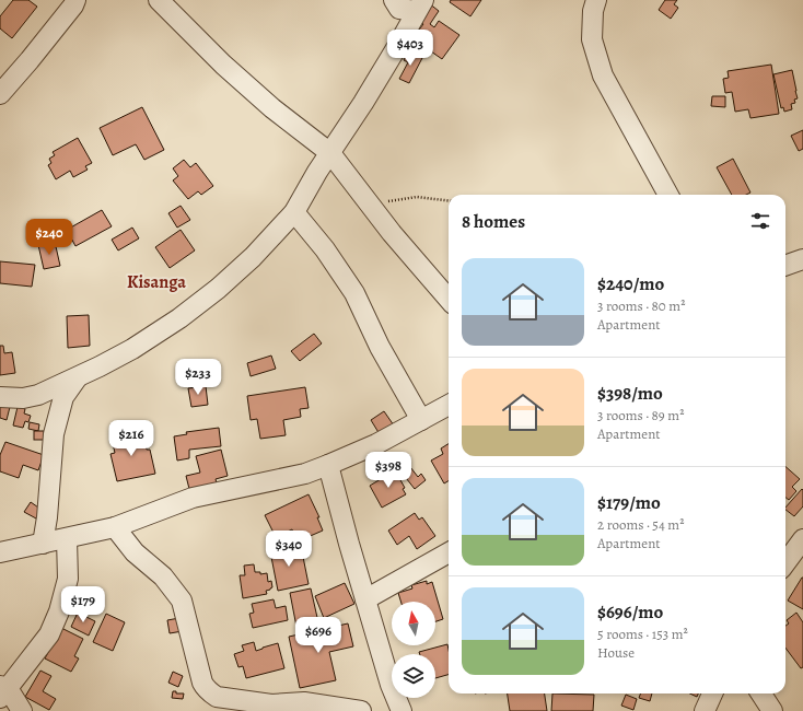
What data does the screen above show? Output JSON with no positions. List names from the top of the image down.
{
  "districts": ["Kisanga"],
  "north": "top",
  "page": {
    "price": [
      "$403",
      "$240",
      "$233",
      "$216",
      "$398",
      "$340",
      "$179",
      "$696"
    ],
    "heading": "8 homes",
    "list": [
      {
        "name": "$240/mo",
        "note": "3 rooms · 80 m² · Apartment"
      },
      {
        "name": "$398/mo",
        "note": "3 rooms · 89 m² · Apartment"
      },
      {
        "name": "$179/mo",
        "note": "2 rooms · 54 m² · Apartment"
      },
      {
        "name": "$696/mo",
        "note": "5 rooms · 153 m² · House"
      }
    ]
  }
}
